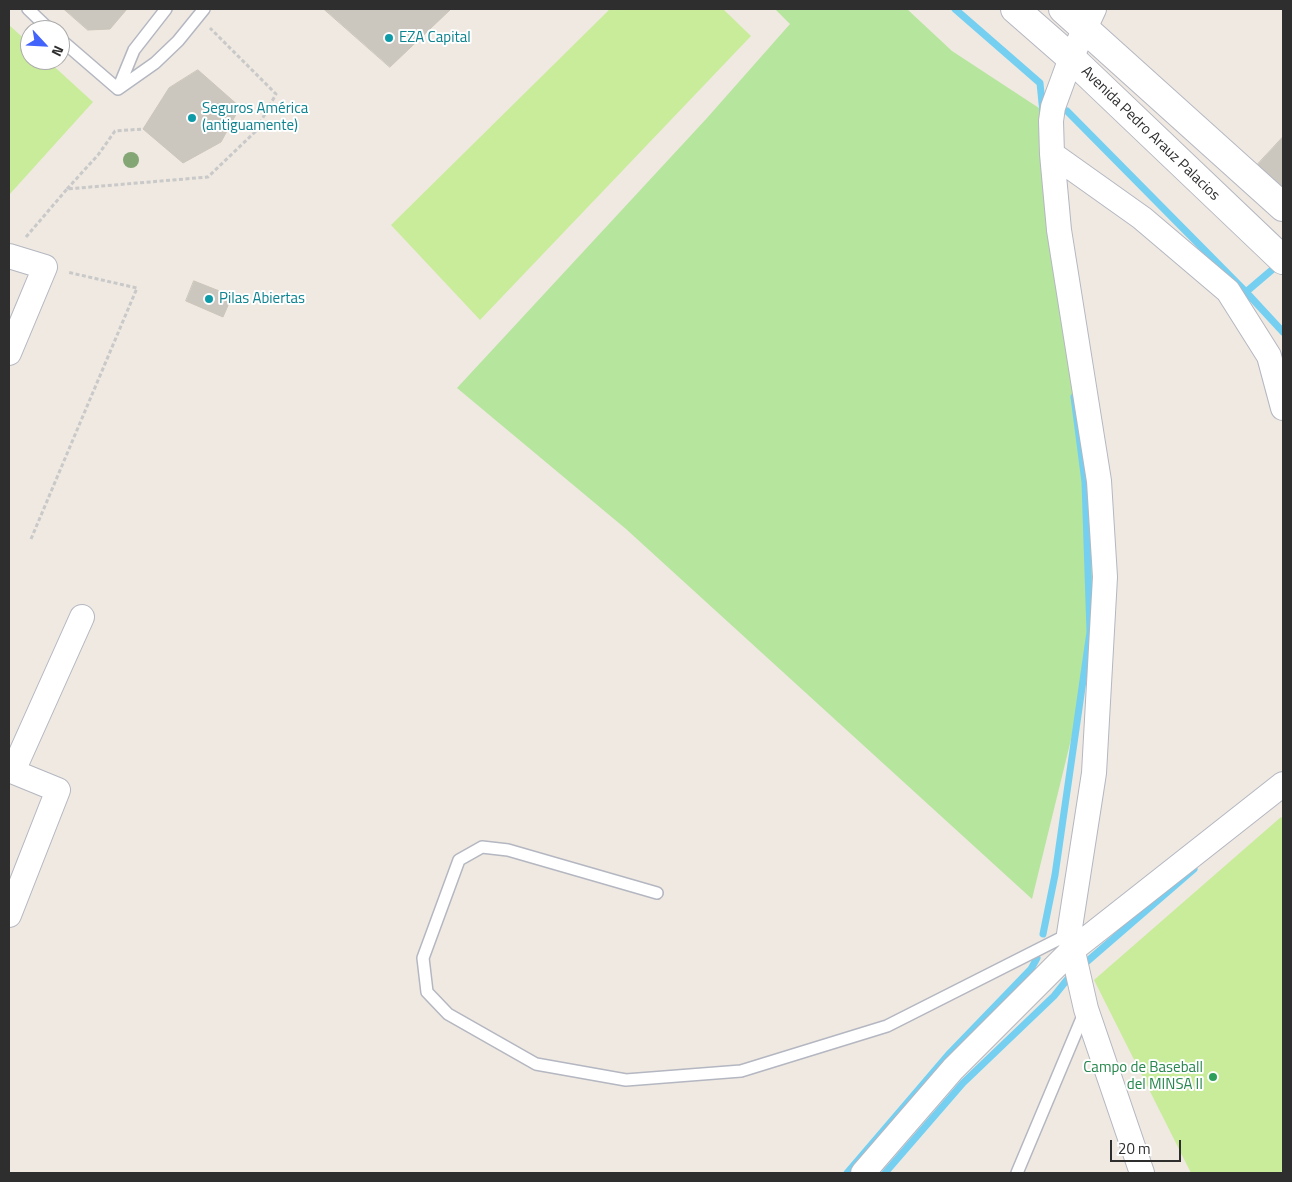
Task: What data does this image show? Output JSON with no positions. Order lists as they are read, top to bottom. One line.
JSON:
{"streets":{"street":["Avenida Pedro Arauz Palacios"]},"places":["EZA Capital","Seguros América (antiguamente)","Pilas Abiertas","Campo de Baseball del MINSA II"],"scale_bar":"20 m","north":"bottom right"}
